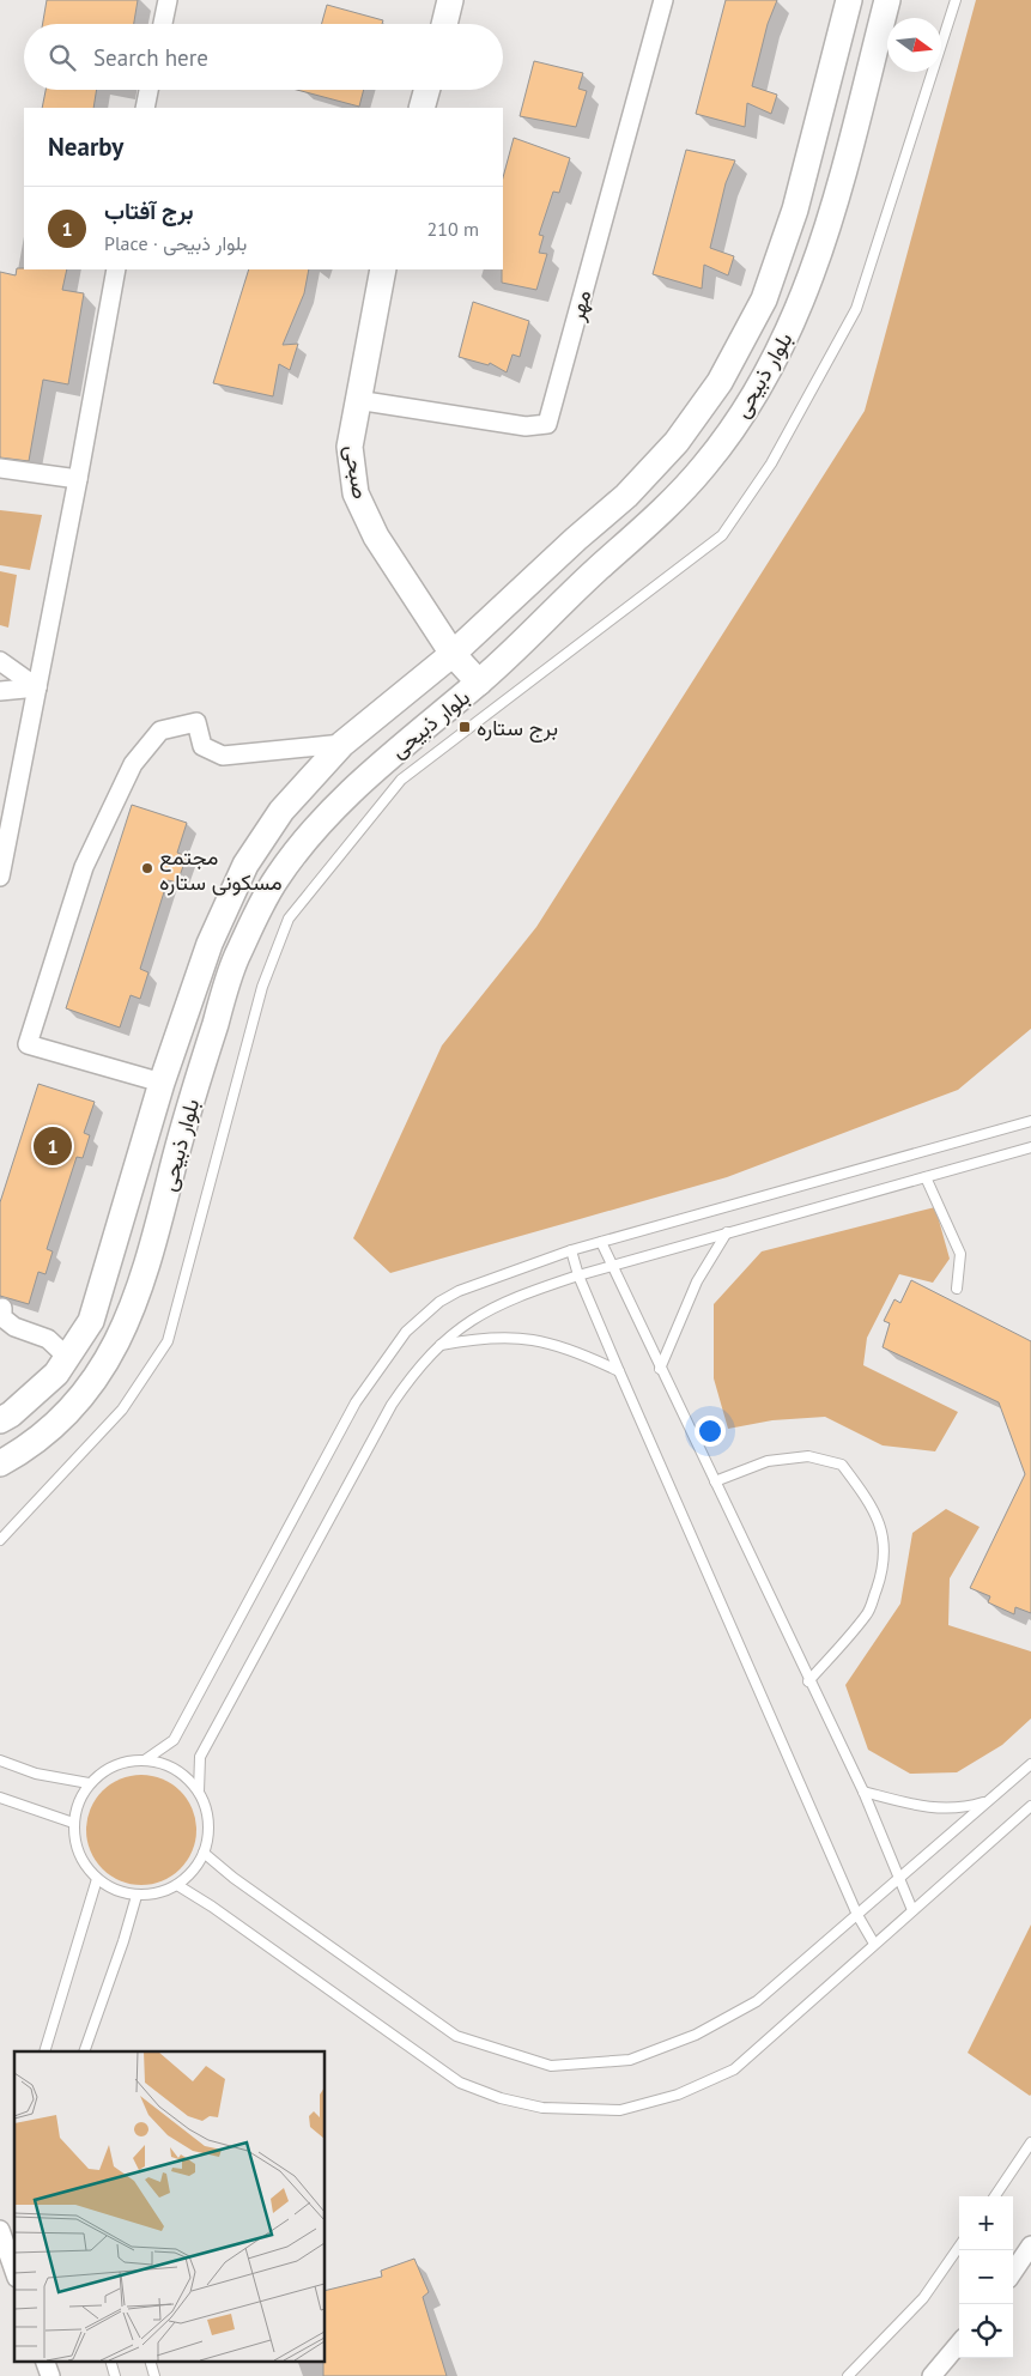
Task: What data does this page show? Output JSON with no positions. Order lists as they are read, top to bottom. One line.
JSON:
{"streets":{"main road":["بلوار ذبیحی","صبحی"],"street":["مهر"]},"crossings":[["مهر","صبحی"],["بلوار ذبیحی","صبحی"]],"places":{"transit":["برج ستاره"],"other":["مجتمع مسکونی ستاره"]},"north":"right","page":{"search":"Search here","heading":"Nearby","list":[{"mark":"1","name":"برج آفتاب","note":"Place · بلوار ذبیحی","value":"210 m"}],"pins":"1","map_buttons":["+","−"]}}
